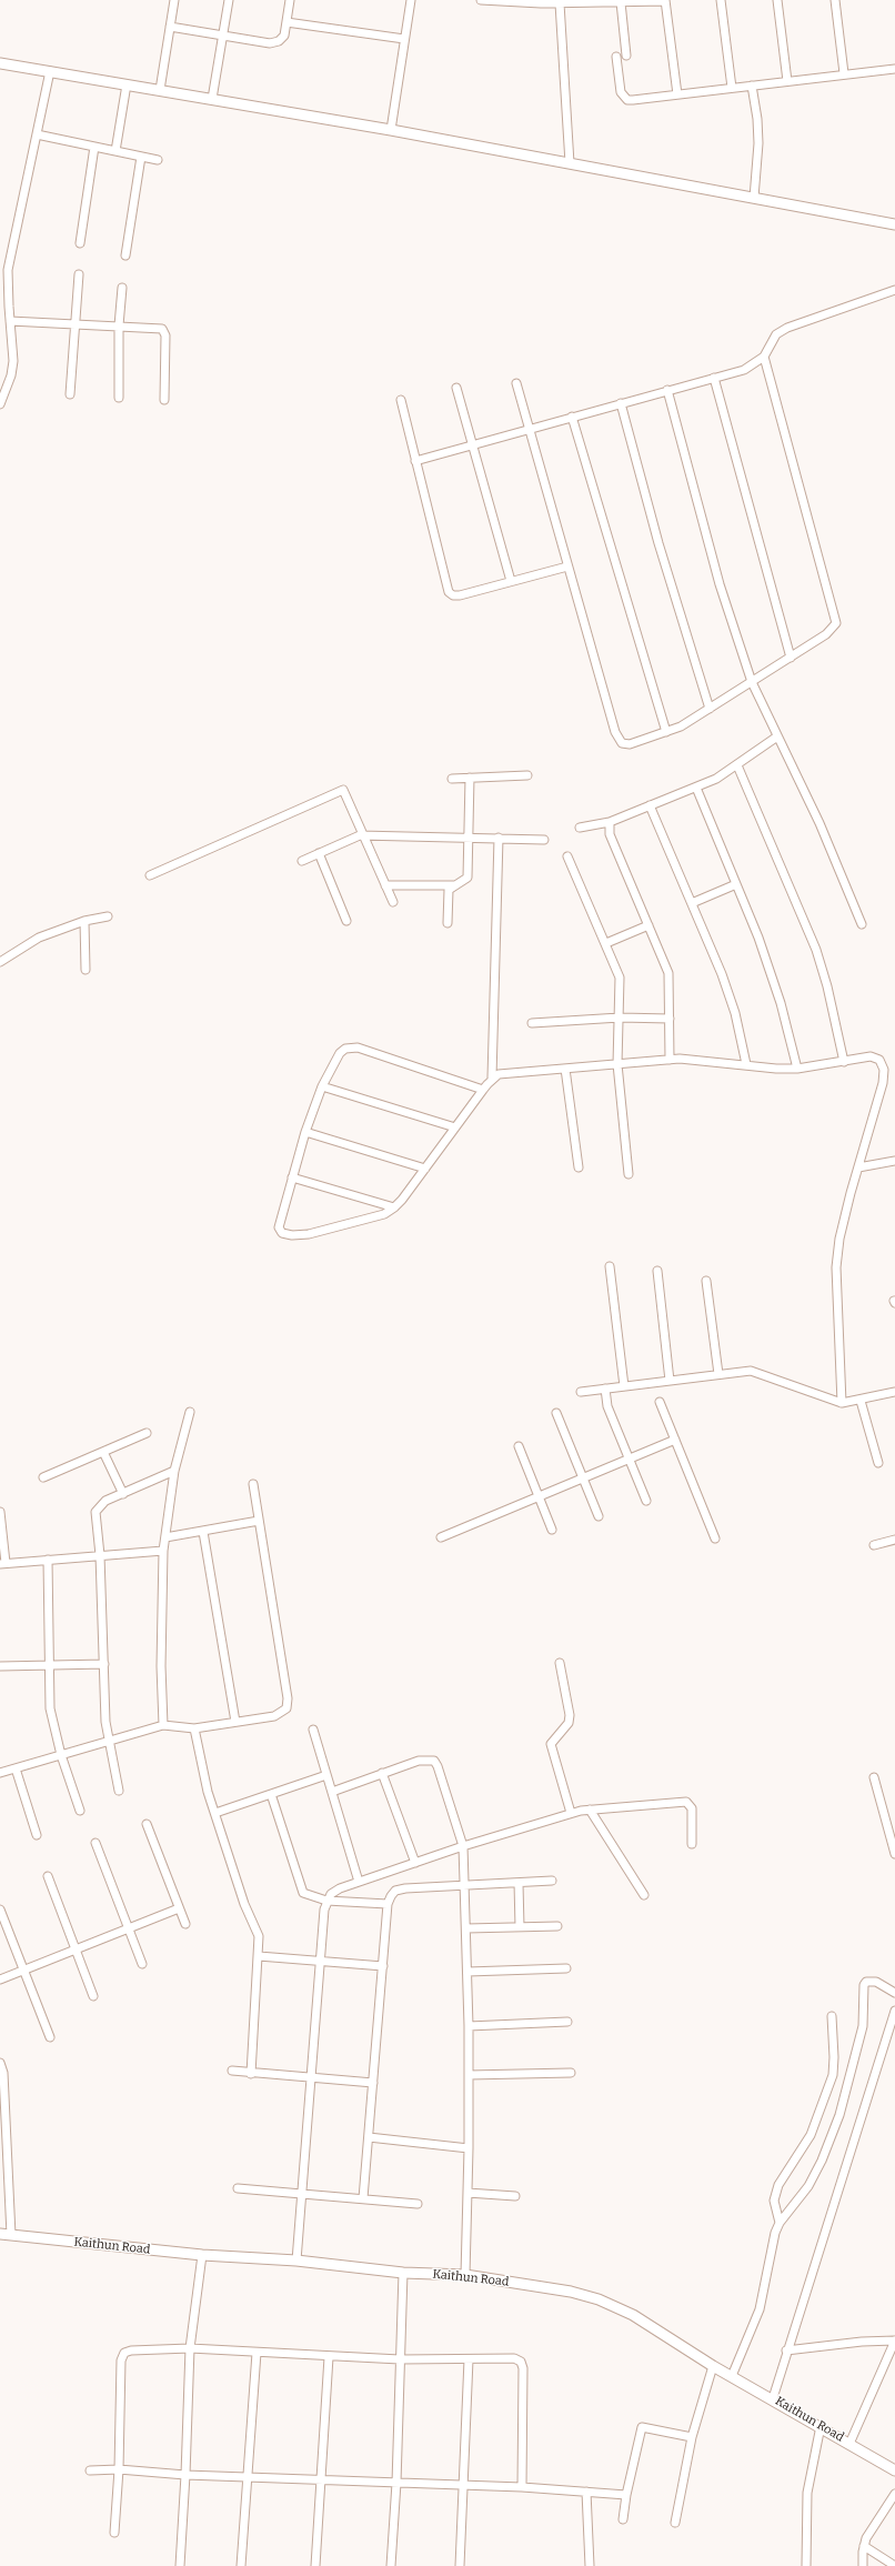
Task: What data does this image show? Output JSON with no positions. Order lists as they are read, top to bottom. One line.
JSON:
{"streets":{"street":["Kaithun Road"]}}
